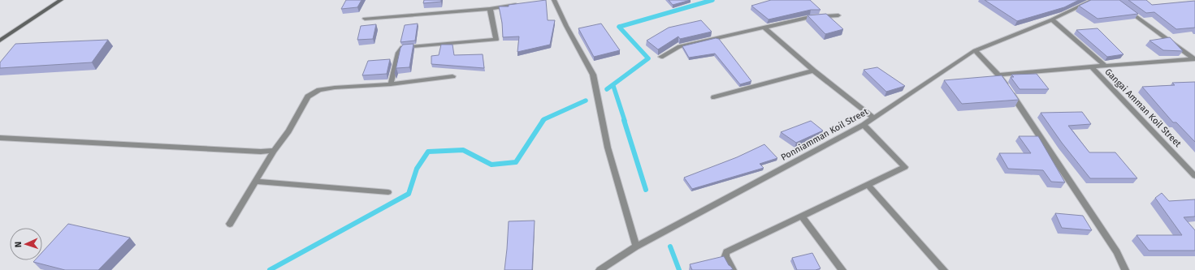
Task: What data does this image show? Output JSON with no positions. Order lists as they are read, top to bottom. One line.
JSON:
{"streets":{"street":["Gangai Amman Koil Street","Ponniamman Koil Street"]},"north":"left"}
